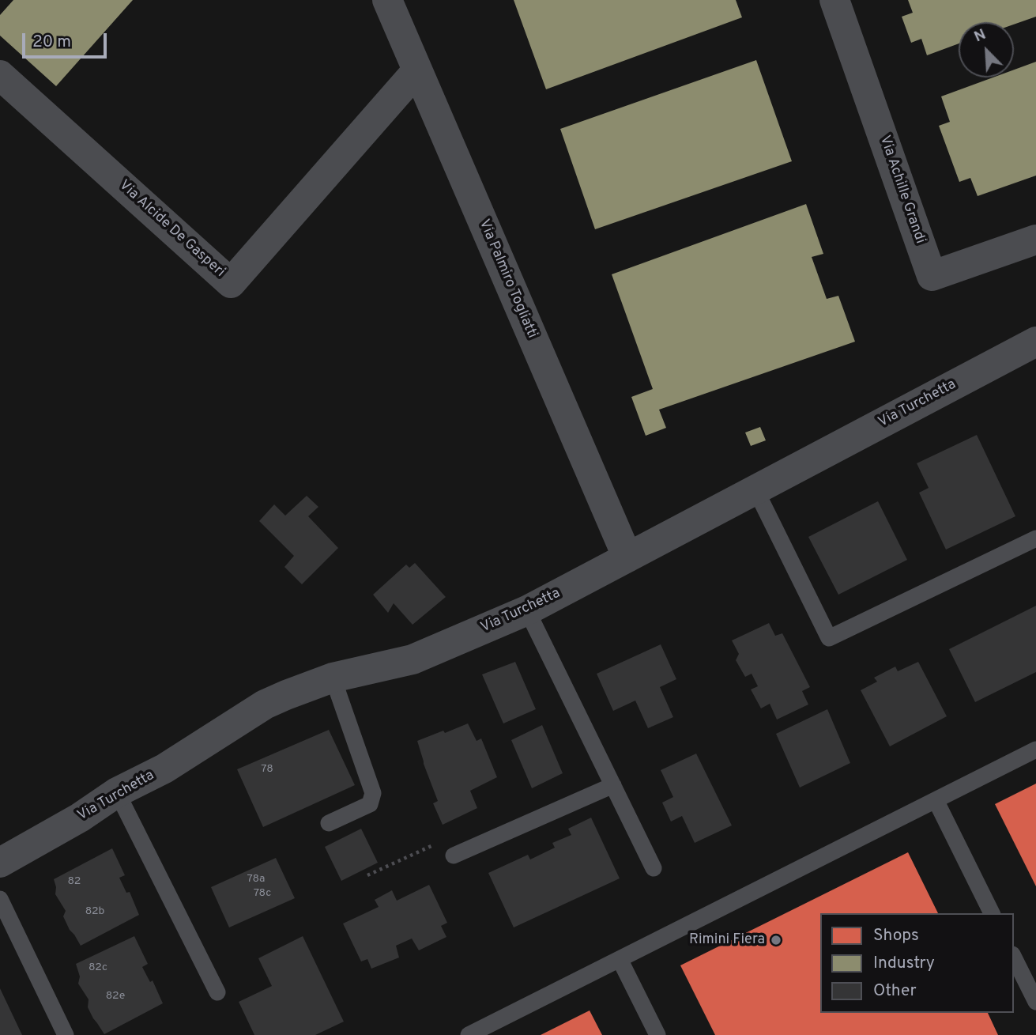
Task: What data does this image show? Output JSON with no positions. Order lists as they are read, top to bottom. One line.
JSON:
{"streets":{"street":["Via Achille Grandi","Via Alcide De Gasperi","Via Palmiro Togliatti","Via Turchetta"]},"crossings":[["Via Alcide De Gasperi","Via Palmiro Togliatti"],["Via Palmiro Togliatti","Via Turchetta"]],"places":["Rimini Fiera"],"house_numbers":["78","78a","82","78c","82b","82c","82e"],"legend":["Shops","Industry","Other"],"scale_bar":"20 m","north":"top left"}
